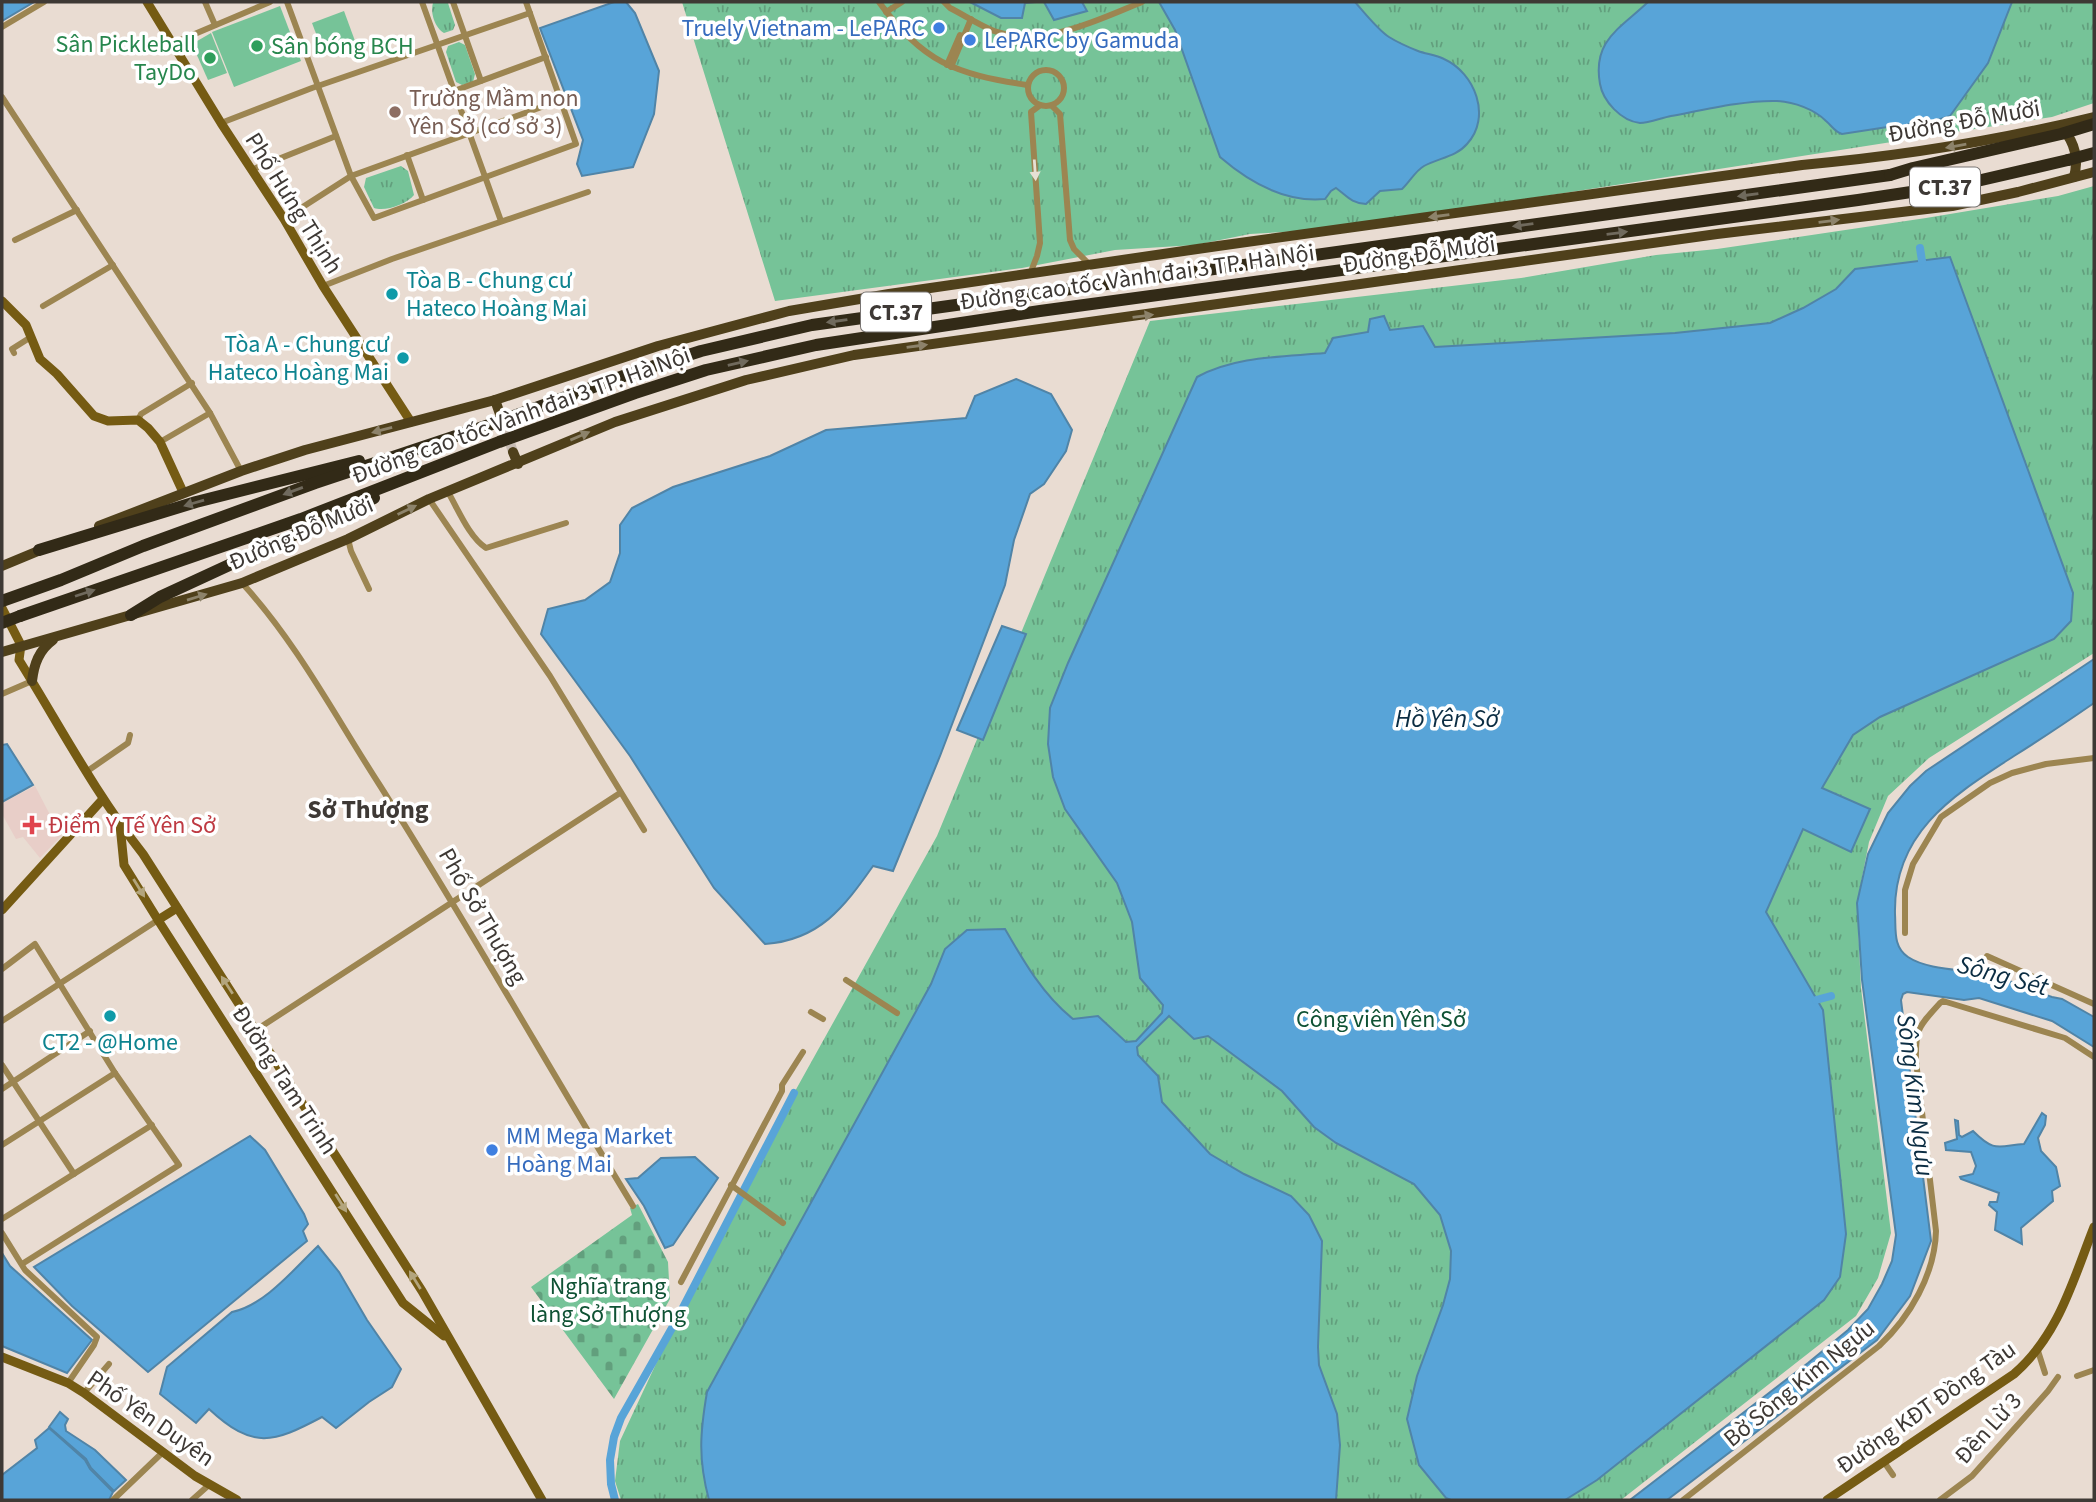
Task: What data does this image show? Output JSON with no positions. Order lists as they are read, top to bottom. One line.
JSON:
{"streets":{"highway":["CT.37","Đường cao tốc Vành đai 3 TP. Hà Nội"],"main road":["Đường Đỗ Mười","Phố Hưng Thịnh","Đường Tam Trinh","Đường KĐT Đồng Tàu","Phố Yên Duyên"],"street":["Phố Sở Thượng","Bờ Sông Kim Ngưu","Đền Lừ 3"]},"crossings":[["Đường Đỗ Mười","Phố Hưng Thịnh"],["Đường Đỗ Mười","Phố Sở Thượng"],["CT.37","Đường cao tốc Vành đai 3 TP. Hà Nội"]],"districts":["Sở Thượng"],"water":["Hồ Yên Sở","Sông Sét","Sông Kim Ngưu"],"parks":["Công viên Yên Sở","Nghĩa trang làng Sở Thượng"],"places":{"other":["Truely Vietnam - LePARC","LePARC by Gamuda","Sân bóng BCH","Sân Pickleball TayDo","Trường Mầm non Yên Sở (cơ sở 3)","Tòa B - Chung cư Hateco Hoàng Mai","Tòa A - Chung cư Hateco Hoàng Mai","CT2 - @Home","MM Mega Market Hoàng Mai"],"health":["Điểm Y Tế Yên Sở"]}}
